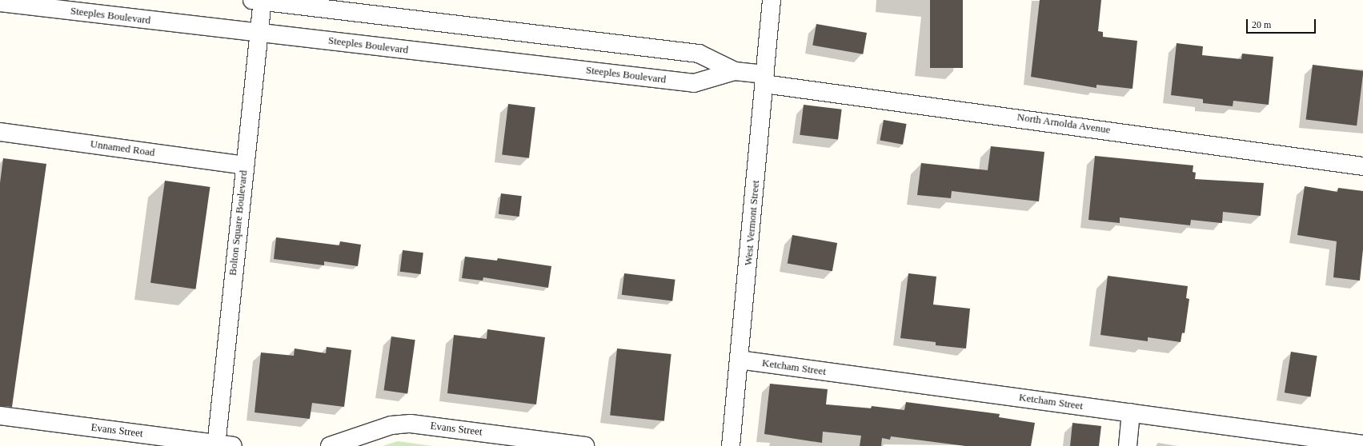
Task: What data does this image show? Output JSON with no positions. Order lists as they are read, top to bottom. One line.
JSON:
{"streets":{"street":["Steeples Boulevard","North Arnolda Avenue","Unnamed Road","Bolton Square Boulevard","West Vermont Street","Ketcham Street","Evans Street"]},"crossings":[["Steeples Boulevard","North Arnolda Avenue"],["Steeples Boulevard","Bolton Square Boulevard"],["Steeples Boulevard","West Vermont Street"],["North Arnolda Avenue","West Vermont Street"],["Unnamed Road","Bolton Square Boulevard"],["Bolton Square Boulevard","Evans Street"],["West Vermont Street","Ketcham Street"]],"scale_bar":"20 m"}
